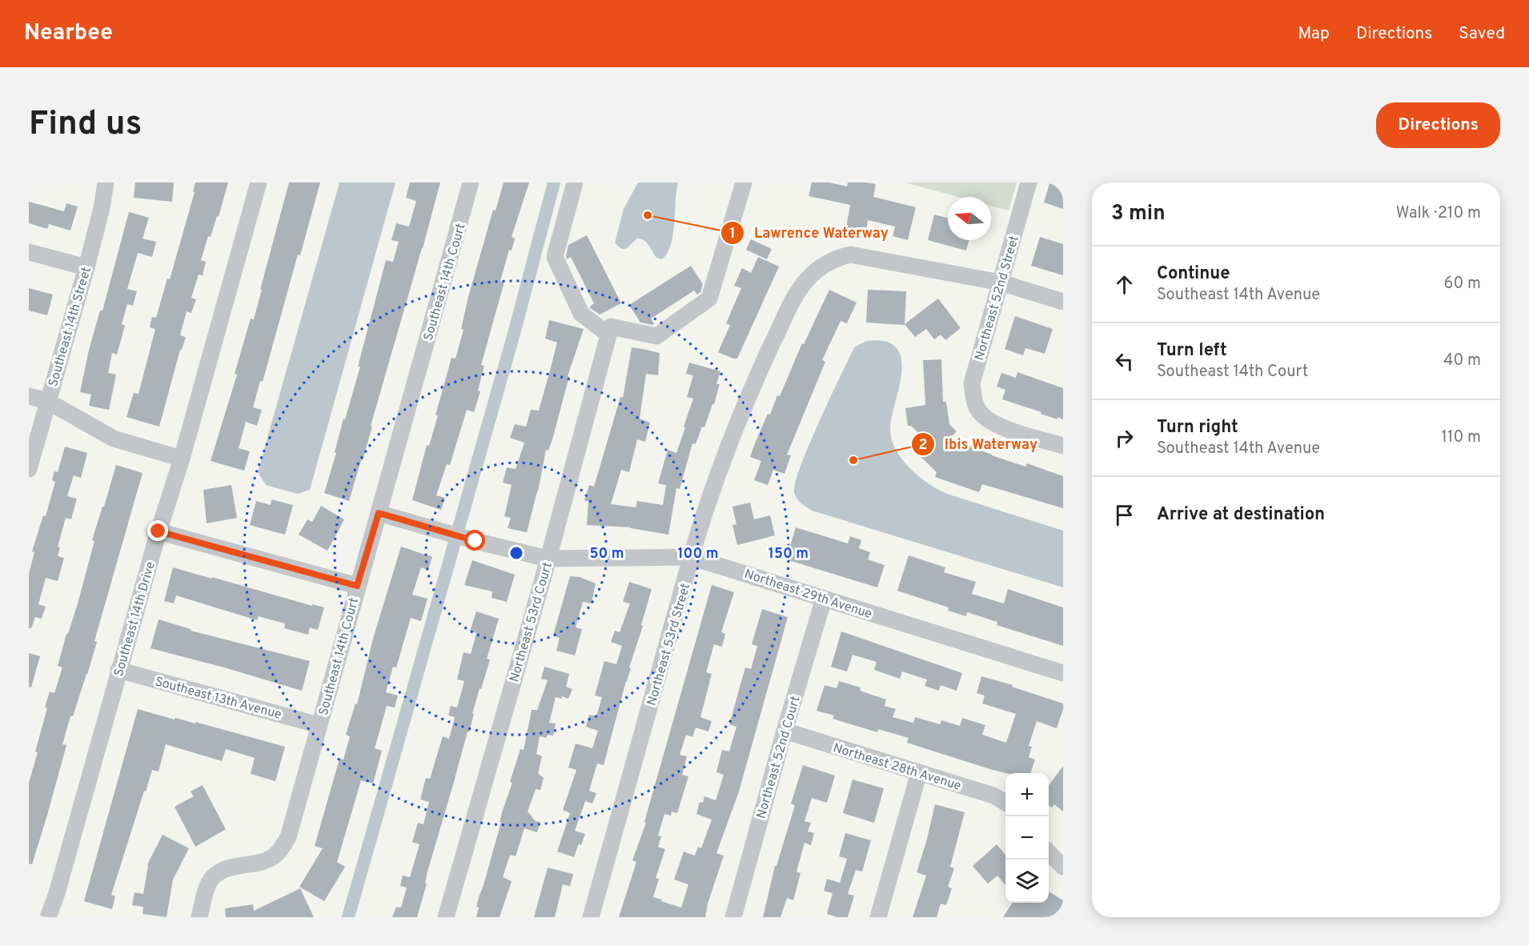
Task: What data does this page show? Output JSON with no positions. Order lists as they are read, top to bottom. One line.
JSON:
{"streets":{"street":["Southeast 14th Court","Northeast 52nd Street","Southeast 14th Street","Northeast 29th Avenue","Southeast 14th Drive","Northeast 53rd Court","Northeast 53rd Street","Southeast 13th Avenue","Northeast 52nd Court","Northeast 28th Avenue"]},"crossings":[["Southeast 14th Court","Northeast 29th Avenue"],["Southeast 14th Court","Southeast 13th Avenue"],["Northeast 52nd Street","Northeast 53rd Street"],["Northeast 29th Avenue","Northeast 53rd Court"],["Northeast 29th Avenue","Northeast 53rd Street"],["Northeast 29th Avenue","Northeast 52nd Court"],["Southeast 14th Drive","Southeast 13th Avenue"],["Northeast 52nd Court","Northeast 28th Avenue"]],"places":["Lawrence Waterway","Ibis Waterway"],"north":"left","page":{"header":"Nearbee","nav":["Map","Directions","Saved"],"buttons":"Directions","title":"Find us","heading":["3 min","Walk · 210 m"],"list":[["Continue","Southeast 14th Avenue","60 m"],["Turn left","Southeast 14th Court","40 m"],["Turn right","Southeast 14th Avenue","110 m"],"Arrive at destination"],"map_buttons":["+","−"]},"rings":["50 m","100 m","150 m"]}
